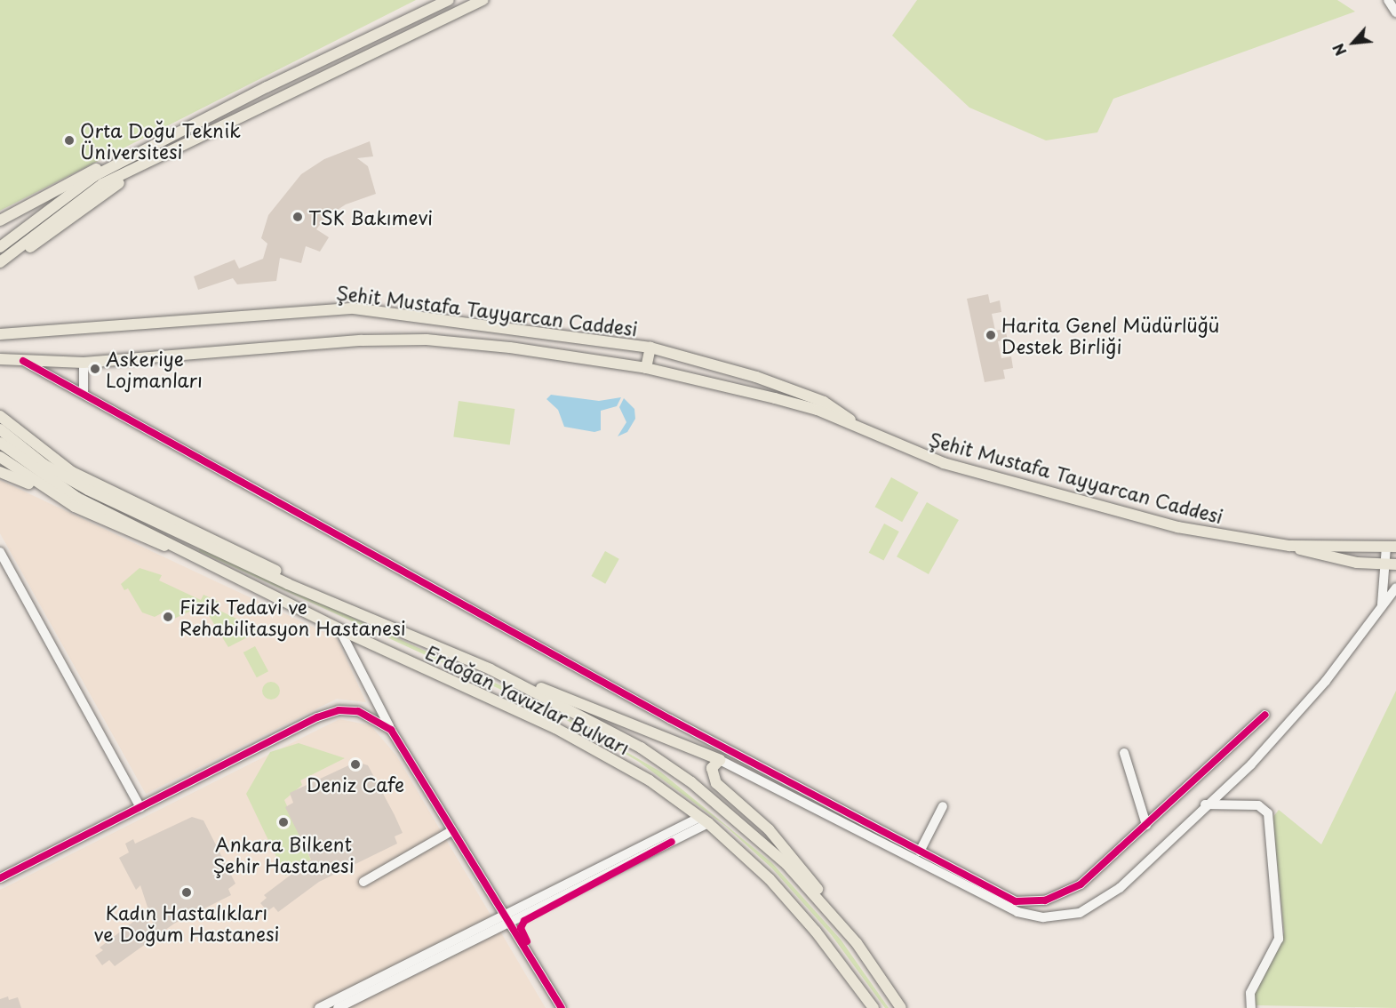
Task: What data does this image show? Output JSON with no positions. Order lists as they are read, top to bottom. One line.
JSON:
{"streets":{"main road":["Şehit Mustafa Tayyarcan Caddesi","Erdoğan Yavuzlar Bulvarı"]},"places":["Orta Doğu Teknik Üniversitesi","TSK Bakımevi","Harita Genel Müdürlüğü Destek Birliği","Askeriye Lojmanları","Fizik Tedavi ve Rehabilitasyon Hastanesi","Deniz Cafe","Ankara Bilkent Şehir Hastanesi","Kadın Hastalıkları ve Doğum Hastanesi"],"north":"bottom left"}
